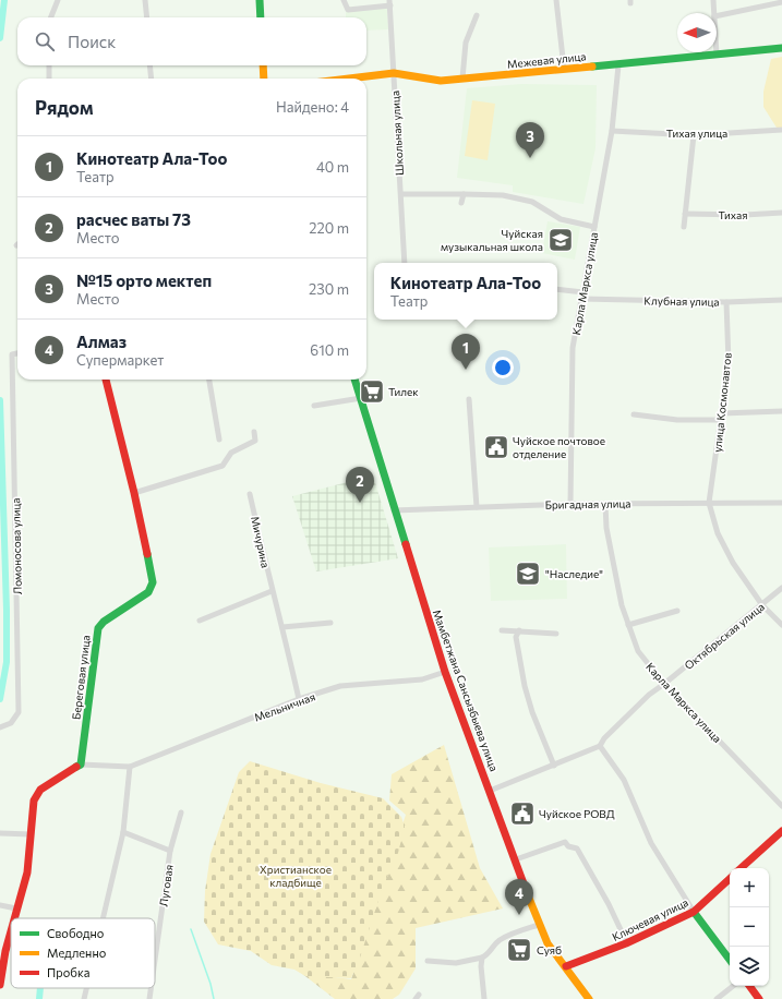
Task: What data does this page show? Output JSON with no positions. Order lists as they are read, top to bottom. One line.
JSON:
{"streets":{"street":["Межевая улица","Школьная улица","Тихая улица","Тихая","Карла Маркса улица","Клубная улица","улица Космонавтов","Бригадная улица","Мичурина","Ломоносова улица","Октябрьская улица","Береговая улица","Мамбетжана Сансызбыева улица","Мельничная","Луговая","Ключевая улица"]},"crossings":[["Межевая улица","Школьная улица"],["Межевая улица","Карла Маркса улица"],["Тихая улица","Карла Маркса улица"],["Карла Маркса улица","Клубная улица"],["Карла Маркса улица","Бригадная улица"],["Карла Маркса улица","Октябрьская улица"],["Клубная улица","улица Космонавтов"],["улица Космонавтов","Бригадная улица"],["Бригадная улица","Мамбетжана Сансызбыева улица"],["Мичурина","Мельничная"],["Октябрьская улица","Мамбетжана Сансызбыева улица"],["Береговая улица","Мельничная"],["Мамбетжана Сансызбыева улица","Мельничная"],["Мамбетжана Сансызбыева улица","Ключевая улица"]],"parks":["Христианское кладбище"],"places":{"school or university":["Чуйская музыкальная школа","\"Наследие\""],"supermarket":["Тилек","Суяб"],"public building":["Чуйское почтовое отделение","Чуйское РОВД"]},"legend":["Свободно","Медленно","Пробка"],"north":"left","page":{"search":"Поиск","heading":["Рядом","Найдено: 4"],"pins":["3","1","2","4"],"list":[{"mark":"1","name":"Кинотеатр Ала-Тоо","note":"Театр","value":"40 m"},{"mark":"2","name":"расчес ваты 73","note":"Место","value":"220 m"},{"mark":"3","name":"№15 орто мектеп","note":"Место","value":"230 m"},{"mark":"4","name":"Алмаз","note":"Супермаркет","value":"610 m"}],"popup":["Кинотеатр Ала-Тоо","Театр"],"map_buttons":["+","−"]}}
